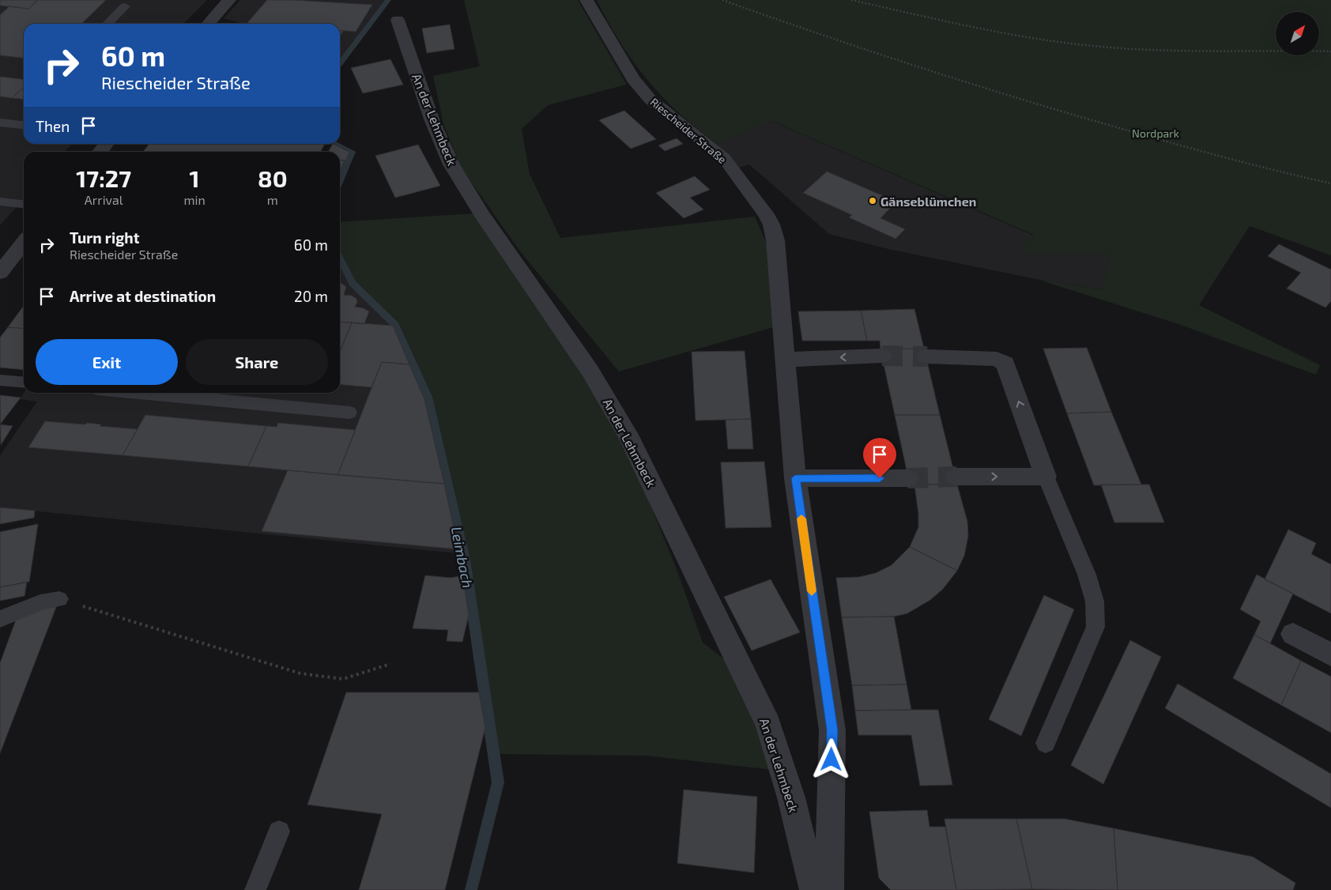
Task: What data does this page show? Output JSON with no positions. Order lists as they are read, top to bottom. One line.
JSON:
{"streets":{"street":["An der Lehmbeck","Riescheider Straße"]},"water":["Leimbach"],"parks":["Nordpark"],"places":["Gänseblümchen"],"north":"top right","page":{"turn":["60 m","Riescheider Straße"],"then":"Then","eta":["17:27","Arrival","1","min","80","m"],"list":[{"name":"Turn right","note":"Riescheider Straße","value":"60 m"},{"name":"Arrive at destination","value":"20 m"}],"buttons":["Exit","Share"]}}
